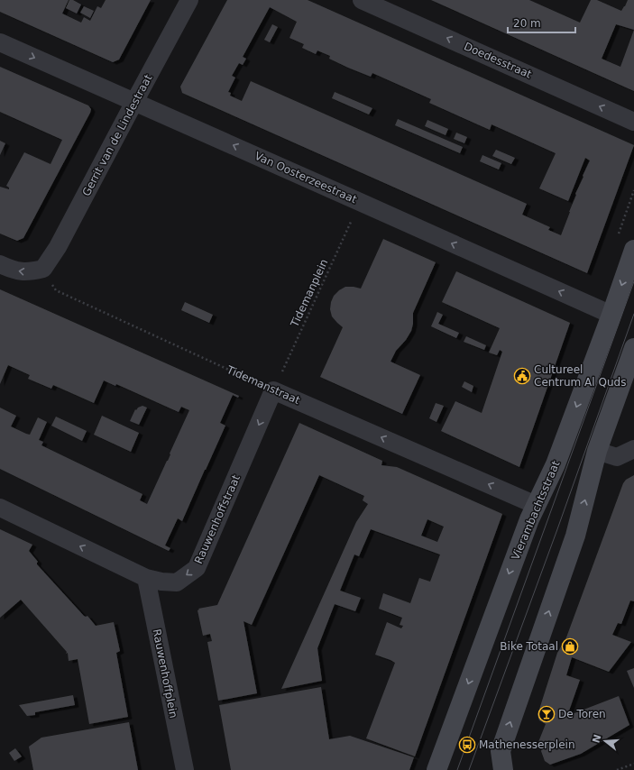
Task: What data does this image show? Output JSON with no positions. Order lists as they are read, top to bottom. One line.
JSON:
{"streets":{"street":["Doedesstraat","Gerrit van de Lindestraat","Van Oosterzeestraat","Tidemanstraat","Vierambachtsstraat","Rauwenhoffstraat","Rauwenhoffplein"],"path":["Tidemanplein"]},"crossings":[["Gerrit van de Lindestraat","Van Oosterzeestraat"],["Gerrit van de Lindestraat","Tidemanstraat"],["Van Oosterzeestraat","Tidemanplein"],["Van Oosterzeestraat","Vierambachtsstraat"],["Tidemanplein","Tidemanstraat"],["Tidemanplein","Rauwenhoffstraat"],["Tidemanstraat","Vierambachtsstraat"],["Tidemanstraat","Rauwenhoffstraat"],["Rauwenhoffstraat","Rauwenhoffplein"]],"one_way":["Doedesstraat","Tidemanstraat"],"places":{"public building":["Cultureel Centrum Al Quds"],"shop":["Bike Totaal"],"bar":["De Toren"],"bus stop":["Mathenesserplein"]},"scale_bar":"20 m","north":"left"}
